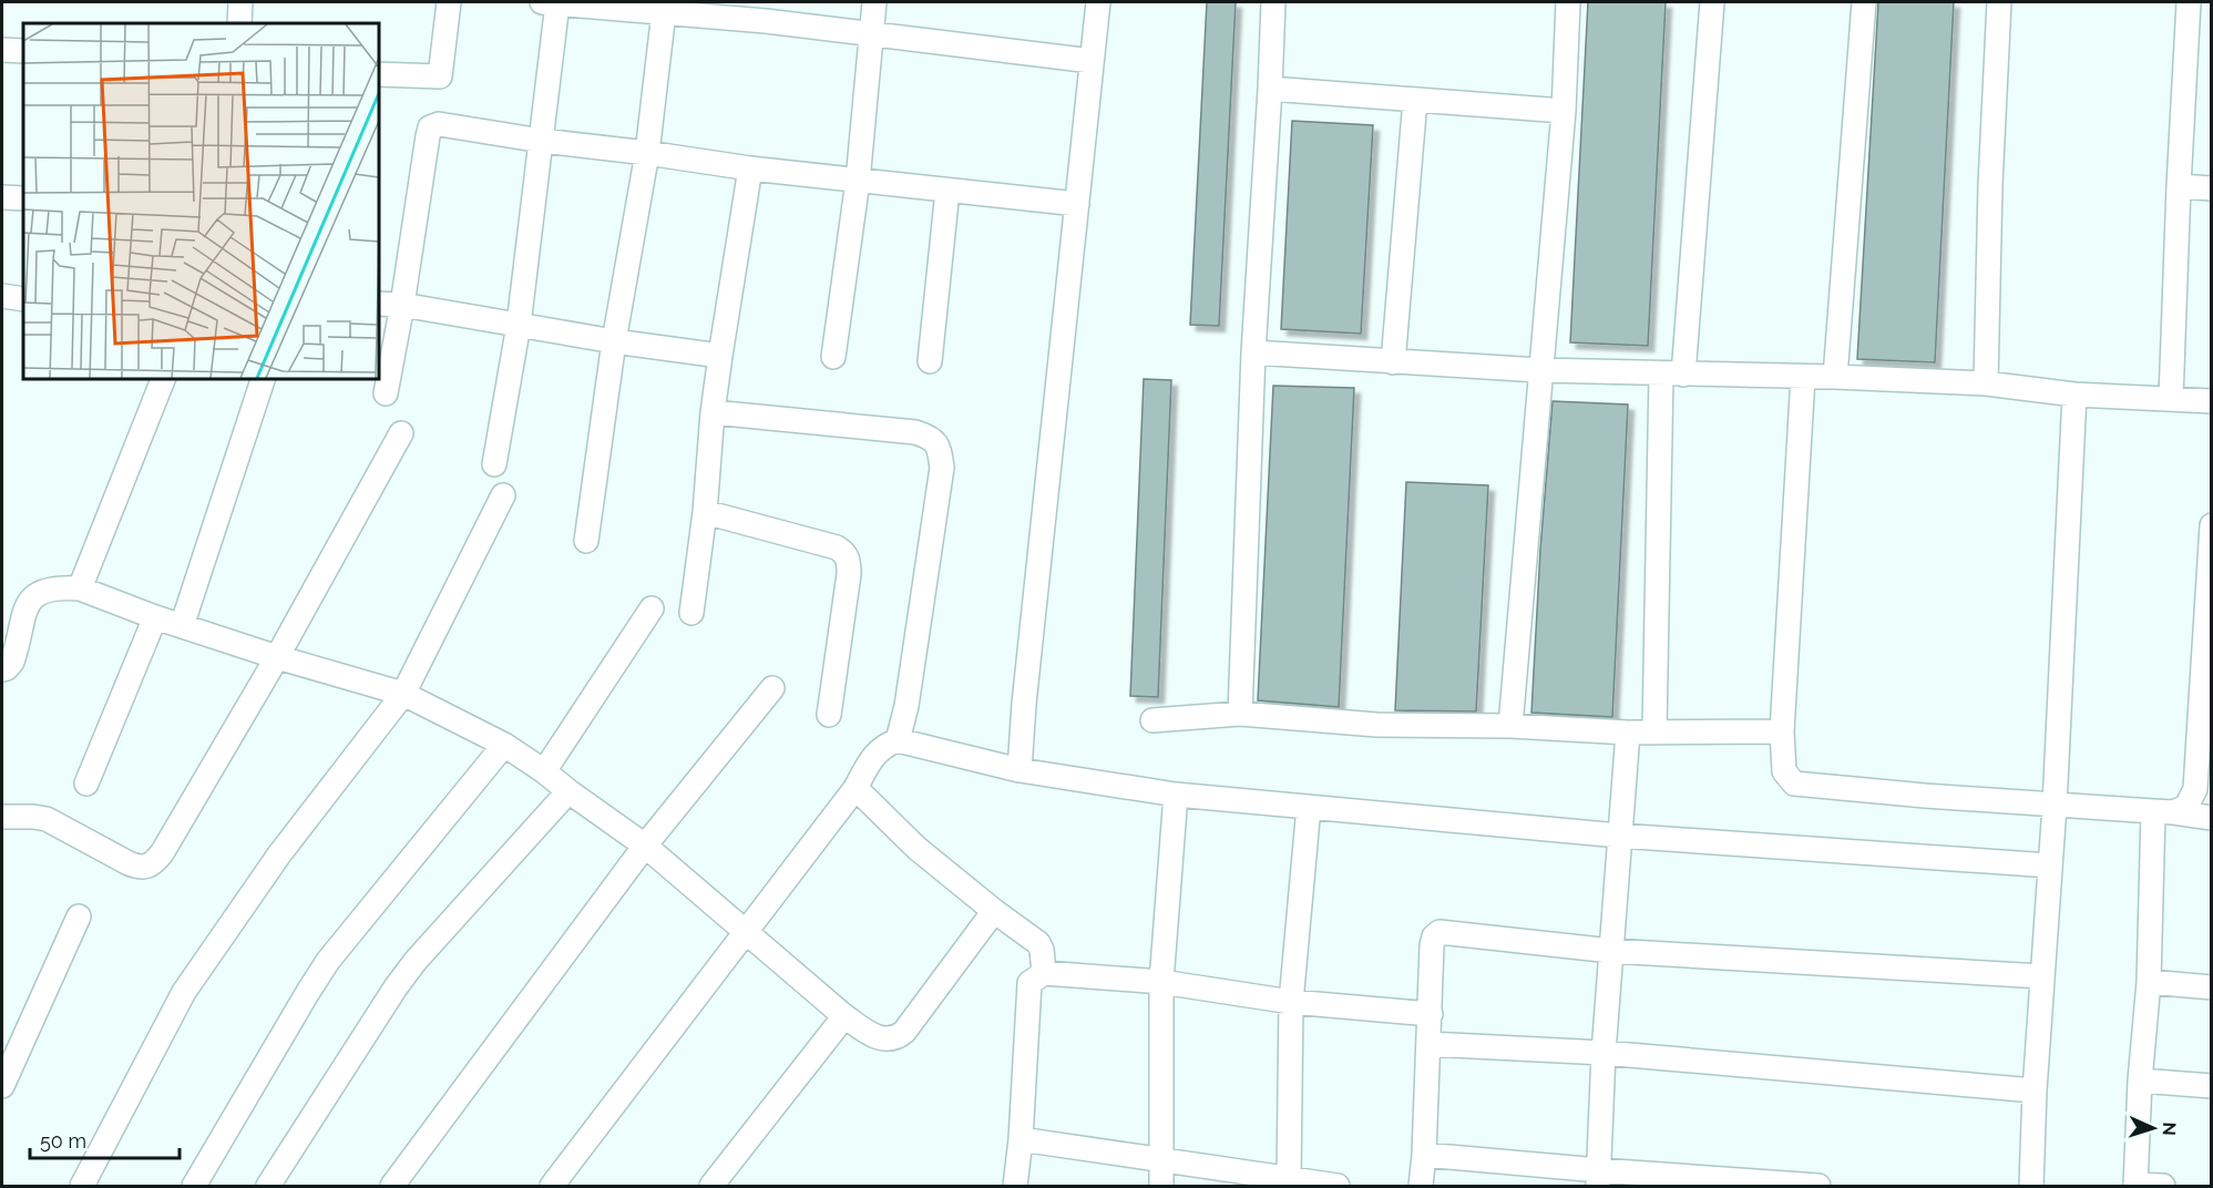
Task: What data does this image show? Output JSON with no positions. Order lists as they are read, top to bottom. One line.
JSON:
{"scale_bar":"50 m","north":"right"}
